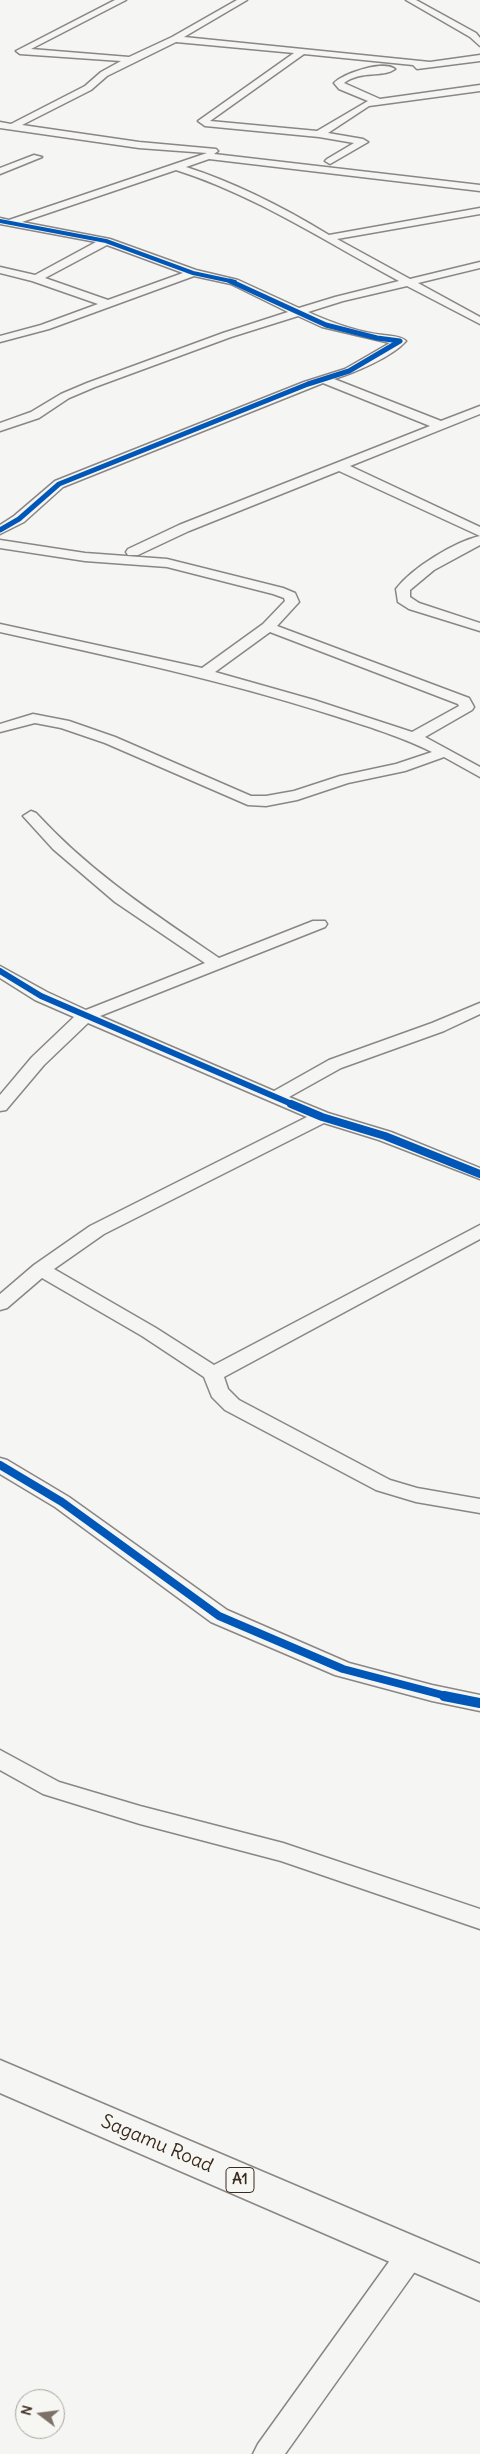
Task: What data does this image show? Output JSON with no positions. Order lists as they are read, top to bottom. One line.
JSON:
{"streets":{"highway":["Sagamu Road","A1"]},"north":"left"}
